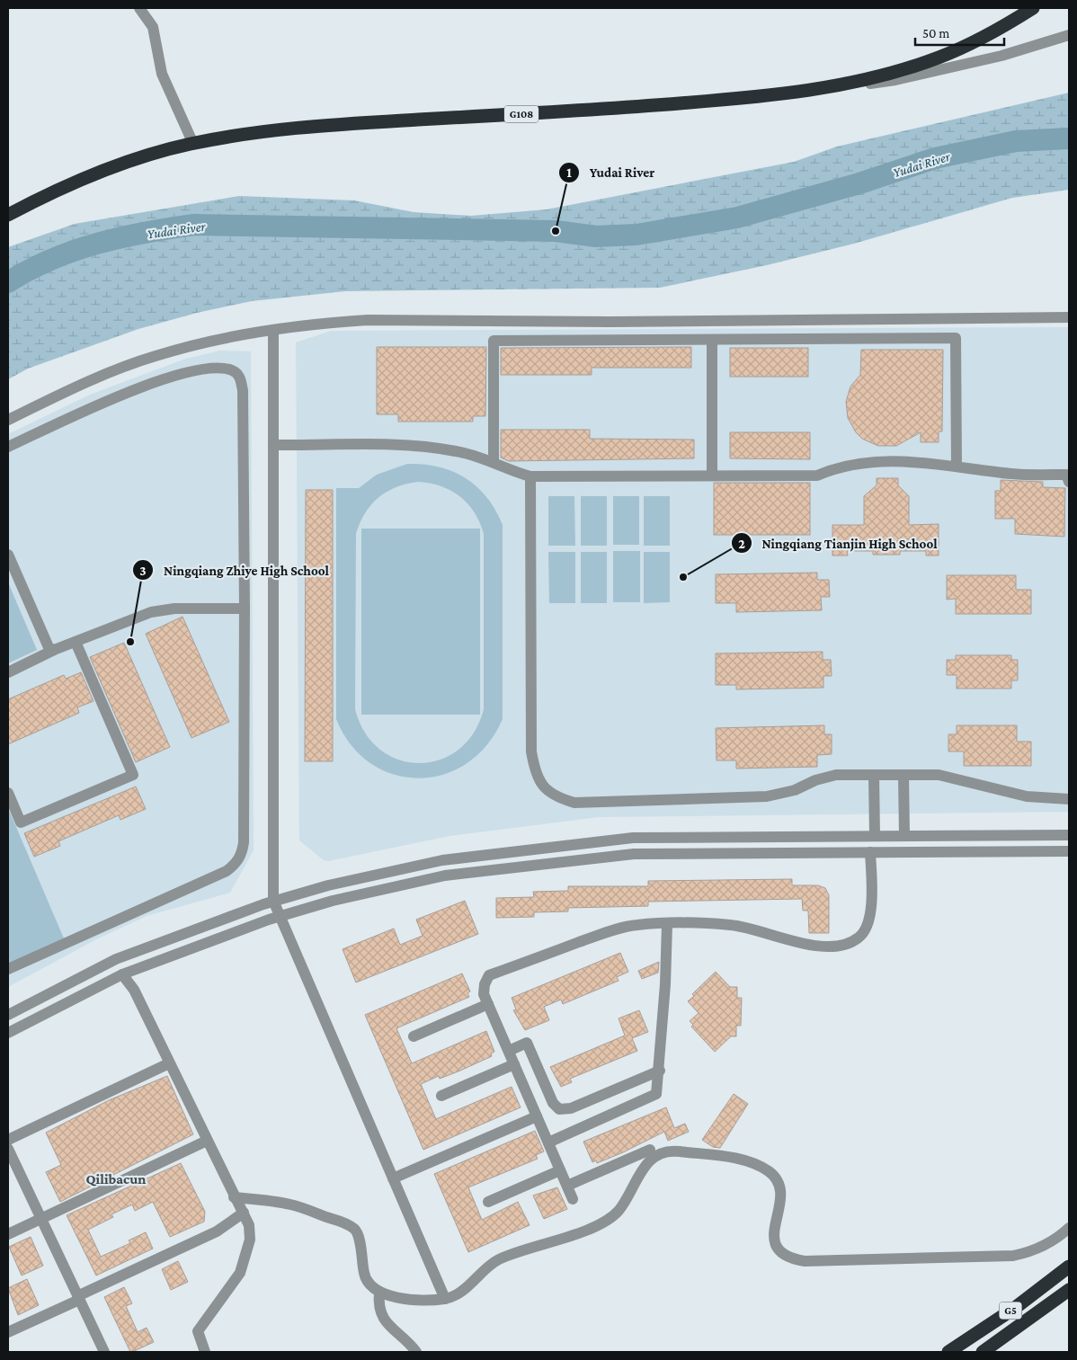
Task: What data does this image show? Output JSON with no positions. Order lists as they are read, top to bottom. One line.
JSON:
{"streets":{"highway":["G108","G5"]},"districts":["Qilibacun"],"water":["Yudai River"],"places":["Yudai River","Ningqiang Tianjin High School","Ningqiang Zhiye High School"],"scale_bar":"50 m"}
